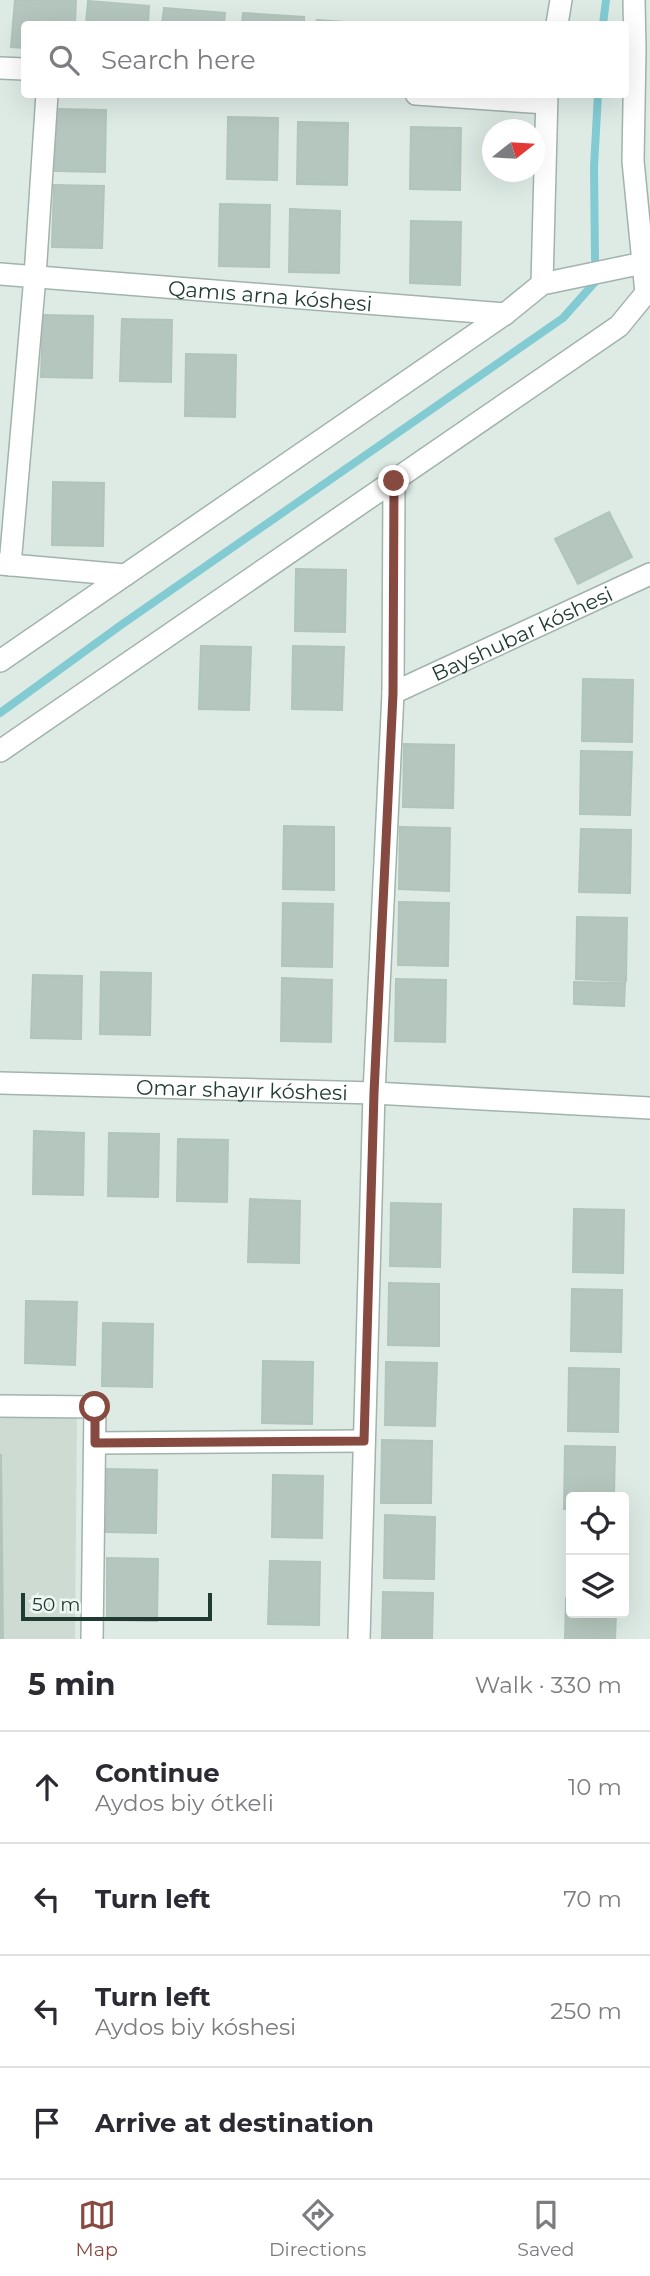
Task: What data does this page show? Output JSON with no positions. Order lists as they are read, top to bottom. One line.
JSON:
{"streets":{"street":["Qamıs arna kóshesi","Bayshubar kóshesi","Omar shayır kóshesi"]},"scale_bar":"50 m","north":"right","page":{"search":"Search here","scale":"50 m","heading":["5 min","Walk · 330 m"],"list":[["Continue","Aydos biy ótkeli","10 m"],["Turn left","70 m"],["Turn left","Aydos biy kóshesi","250 m"],"Arrive at destination"],"nav":["Map","Directions","Saved"]}}
